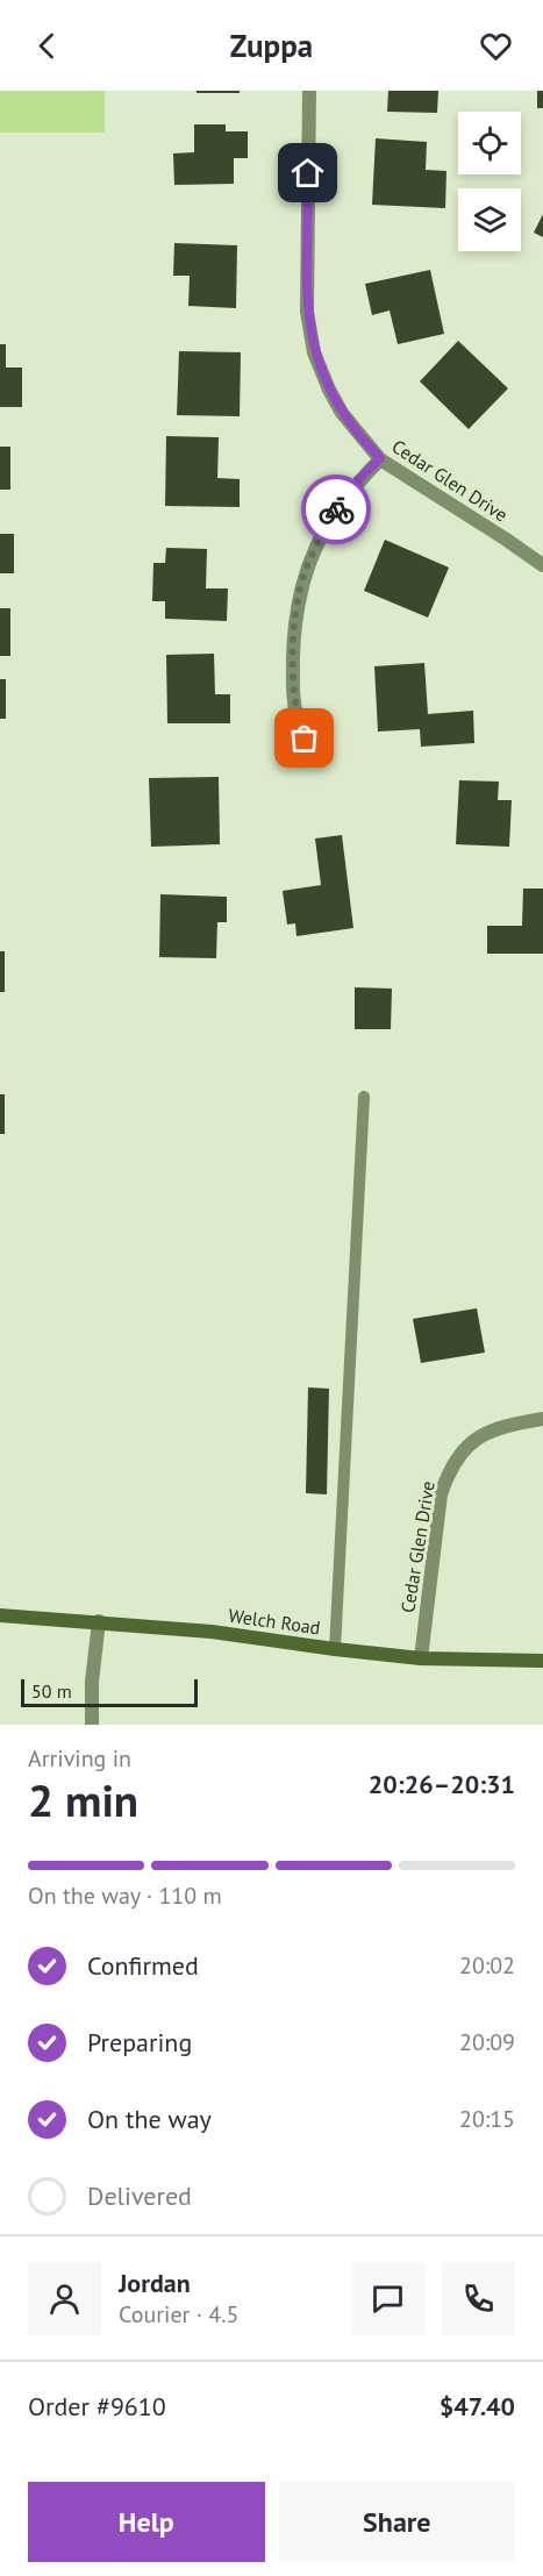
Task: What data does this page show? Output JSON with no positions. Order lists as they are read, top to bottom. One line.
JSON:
{"streets":{"main road":["Welch Road"],"street":["Cedar Glen Drive"]},"crossings":[["Cedar Glen Drive","Welch Road"]],"scale_bar":"50 m","page":{"header":"Zuppa","scale":"50 m","heading":["2 min","Arriving in","20:26–20:31"],"panel":["Jordan","Courier · 4.5","Order #9610","$47.40"],"bar":"On the way · 110 m","list":[["Confirmed","20:02"],["Preparing","20:09"],["On the way","20:15"],"Delivered"],"buttons":["Help","Share"]}}
